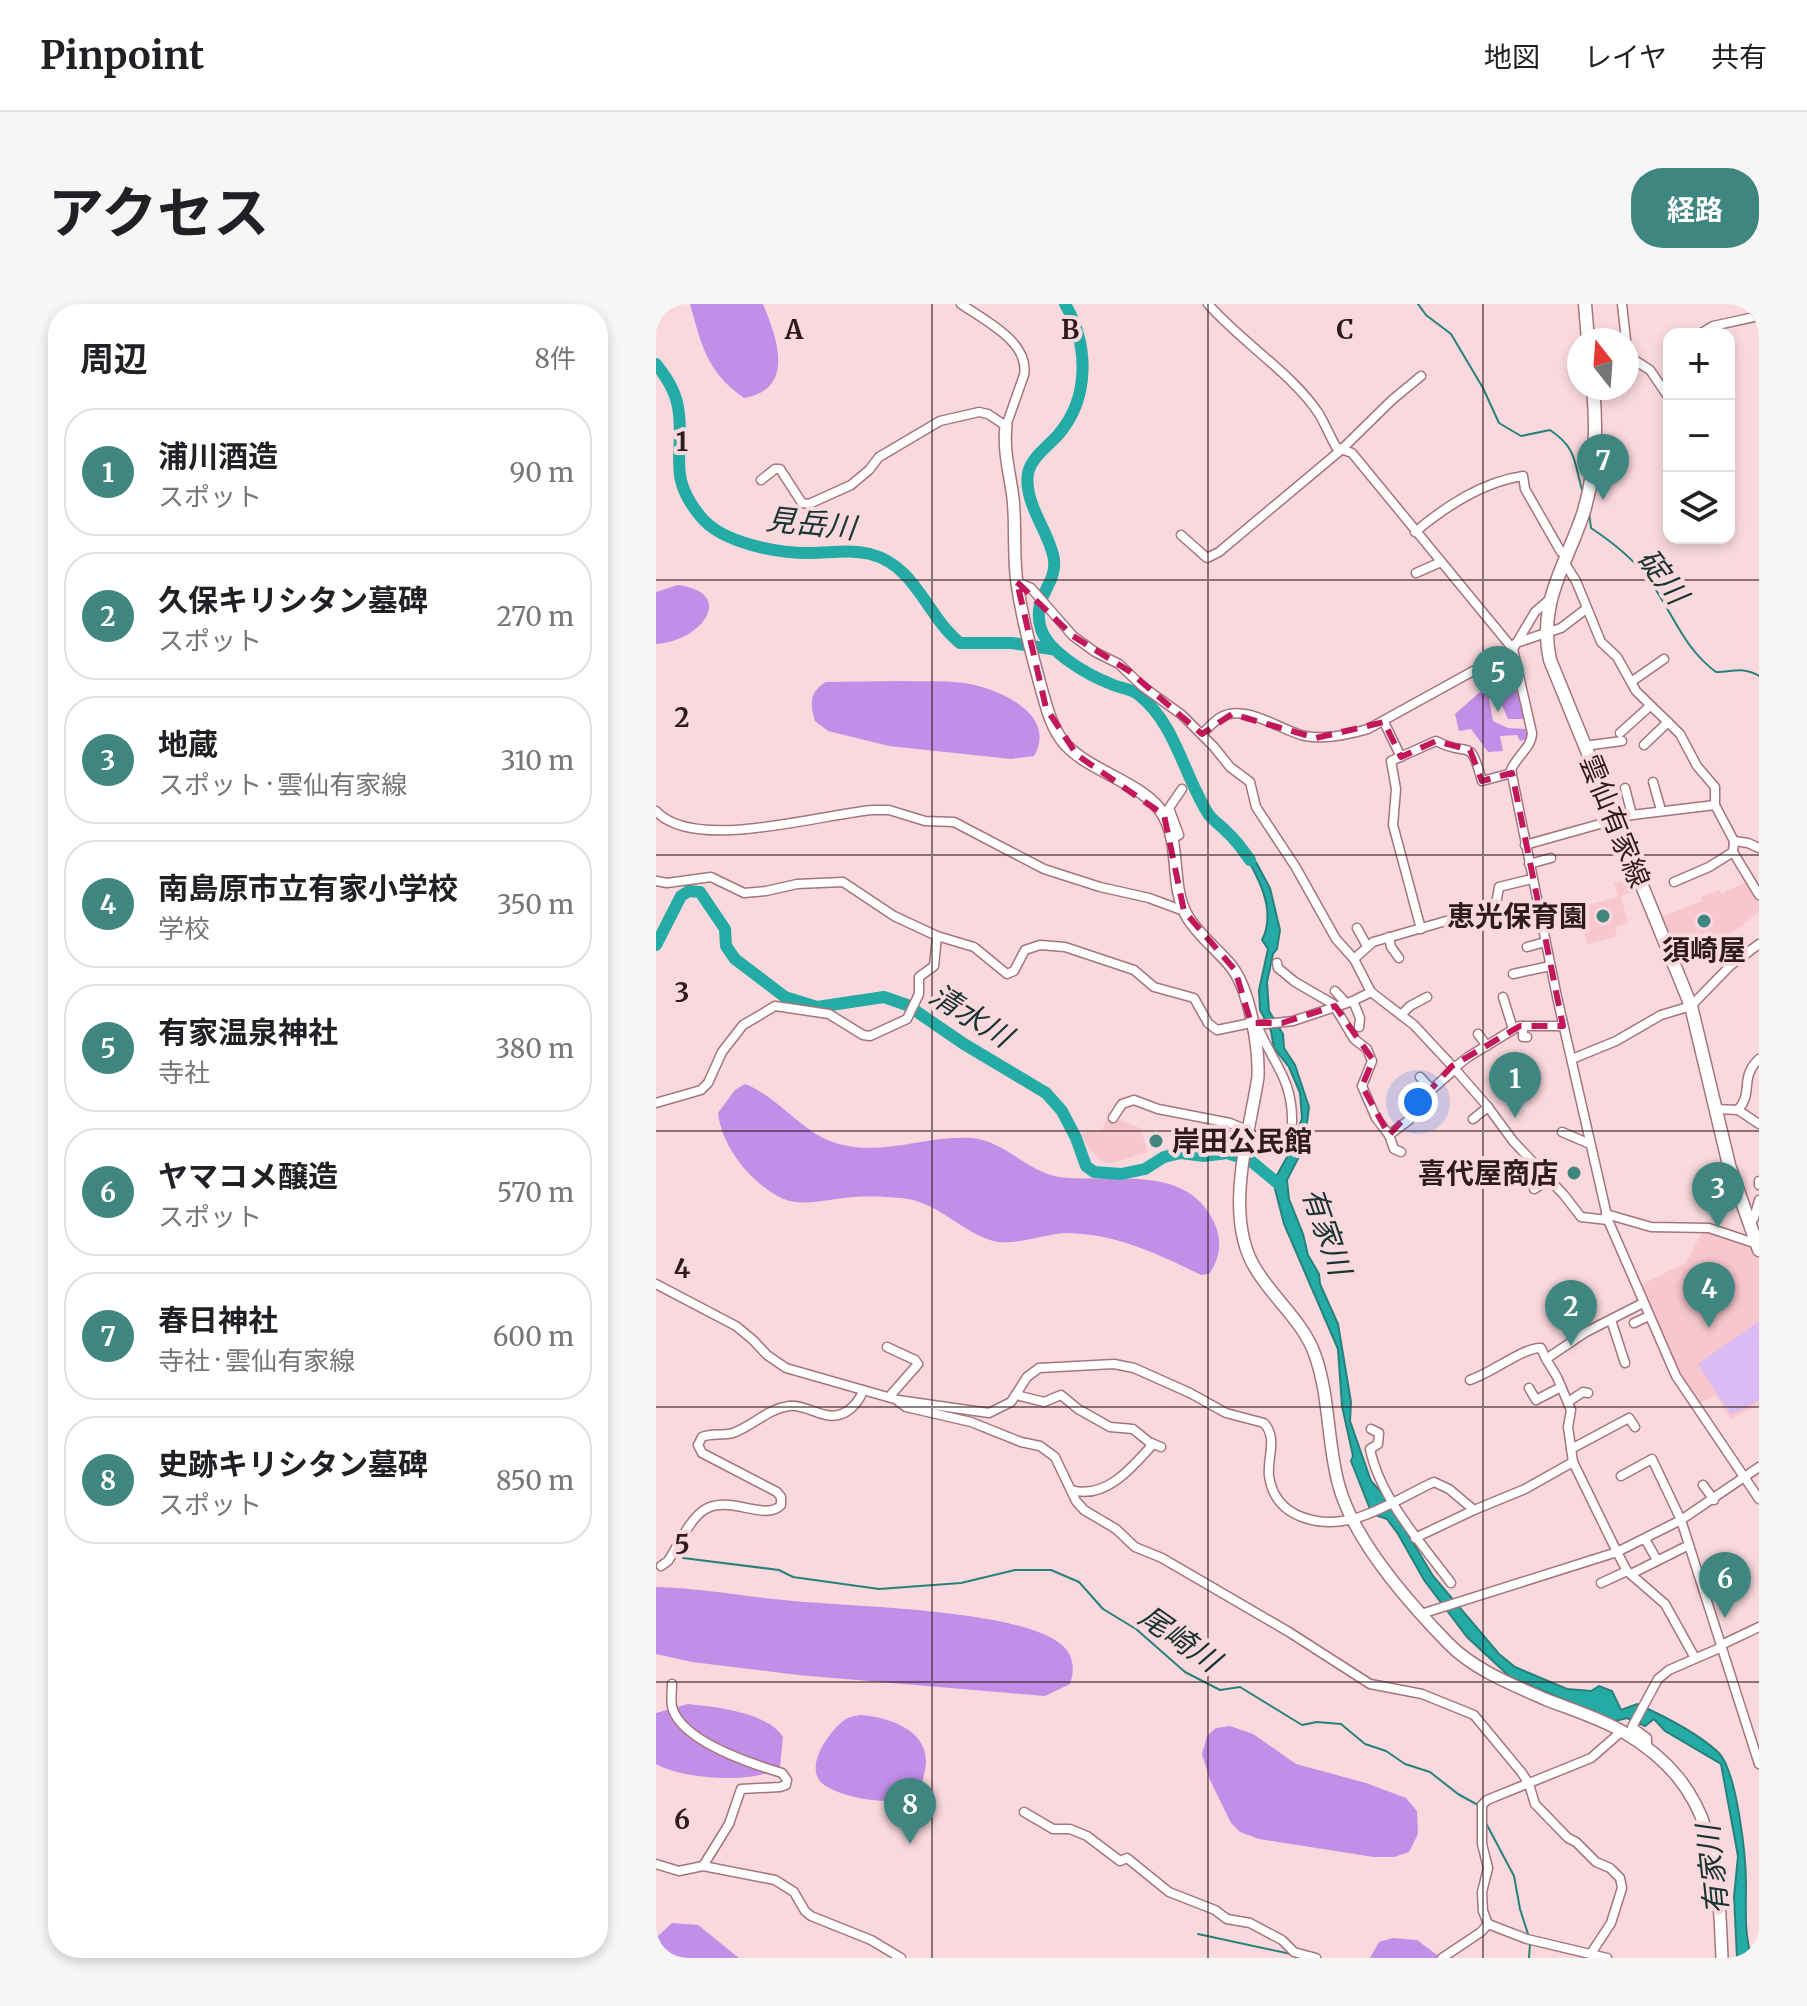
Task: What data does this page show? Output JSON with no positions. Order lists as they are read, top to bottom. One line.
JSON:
{"streets":{"main road":["雲仙有家線"]},"water":["見岳川","碇川","清水川","有家川","尾崎川"],"places":["恵光保育園","須崎屋","岸田公民館","喜代屋商店"],"north":"top","page":{"header":"Pinpoint","nav":["地図","レイヤ","共有"],"title":"アクセス","buttons":"経路","heading":["周辺","8件"],"map_buttons":["+","−"],"list":[{"mark":"1","name":"浦川酒造","note":"スポット","value":"90 m"},{"mark":"2","name":"久保キリシタン墓碑","note":"スポット","value":"270 m"},{"mark":"3","name":"地蔵","note":"スポット · 雲仙有家線","value":"310 m"},{"mark":"4","name":"南島原市立有家小学校","note":"学校","value":"350 m"},{"mark":"5","name":"有家温泉神社","note":"寺社","value":"380 m"},{"mark":"6","name":"ヤマコメ醸造","note":"スポット","value":"570 m"},{"mark":"7","name":"春日神社","note":"寺社 · 雲仙有家線","value":"600 m"},{"mark":"8","name":"史跡キリシタン墓碑","note":"スポット","value":"850 m"}],"pins":["7","5","1","3","4","2","6","8"]},"grid":{"columns":["A","B","C"],"rows":["1","2","3","4","5","6"]}}
